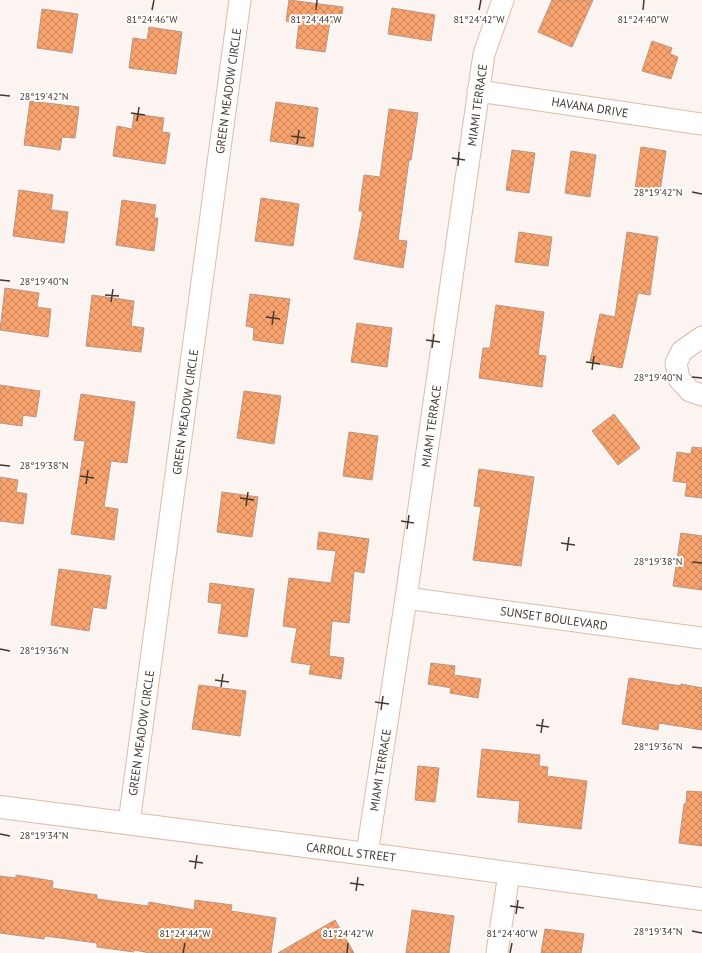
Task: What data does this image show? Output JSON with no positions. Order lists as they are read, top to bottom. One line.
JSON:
{"streets":{"main road":["CARROLL STREET"],"street":["GREEN MEADOW CIRCLE","MIAMI TERRACE","HAVANA DRIVE","SUNSET BOULEVARD"]},"crossings":[["GREEN MEADOW CIRCLE","CARROLL STREET"],["MIAMI TERRACE","HAVANA DRIVE"],["MIAMI TERRACE","SUNSET BOULEVARD"],["MIAMI TERRACE","CARROLL STREET"]],"coordinates":["81°24'46\"W","81°24'44\"W","81°24'42\"W","81°24'40\"W","28°19'42\"N","28°19'40\"N","28°19'38\"N","28°19'36\"N","28°19'34\"N"]}
